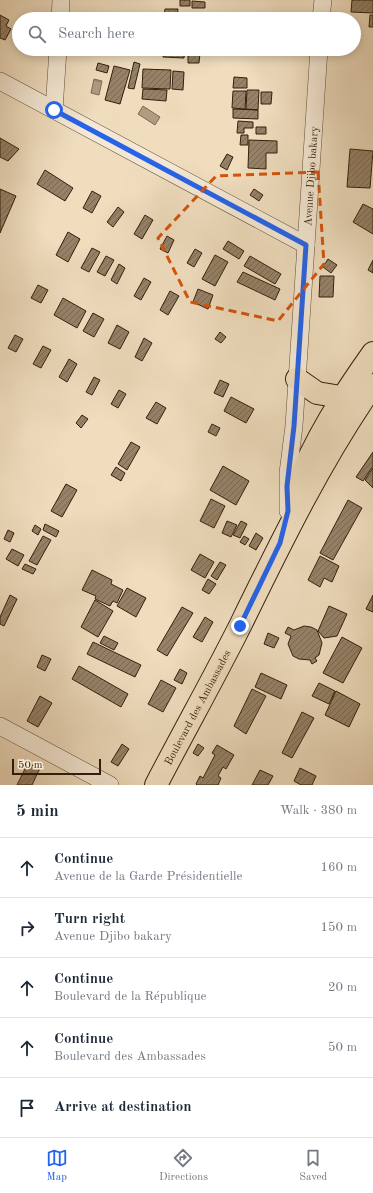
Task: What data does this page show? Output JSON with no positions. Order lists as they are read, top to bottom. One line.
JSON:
{"streets":{"main road":["Boulevard des Ambassades"],"street":["Avenue Djibo bakary"]},"crossings":[["Avenue Djibo bakary","Boulevard des Ambassades"]],"scale_bar":"50 m","page":{"search":"Search here","scale":"50 m","heading":["5 min","Walk · 380 m"],"list":[["Continue","Avenue de la Garde Présidentielle","160 m"],["Turn right","Avenue Djibo bakary","150 m"],["Continue","Boulevard de la République","20 m"],["Continue","Boulevard des Ambassades","50 m"],"Arrive at destination"],"nav":["Map","Directions","Saved"]}}
